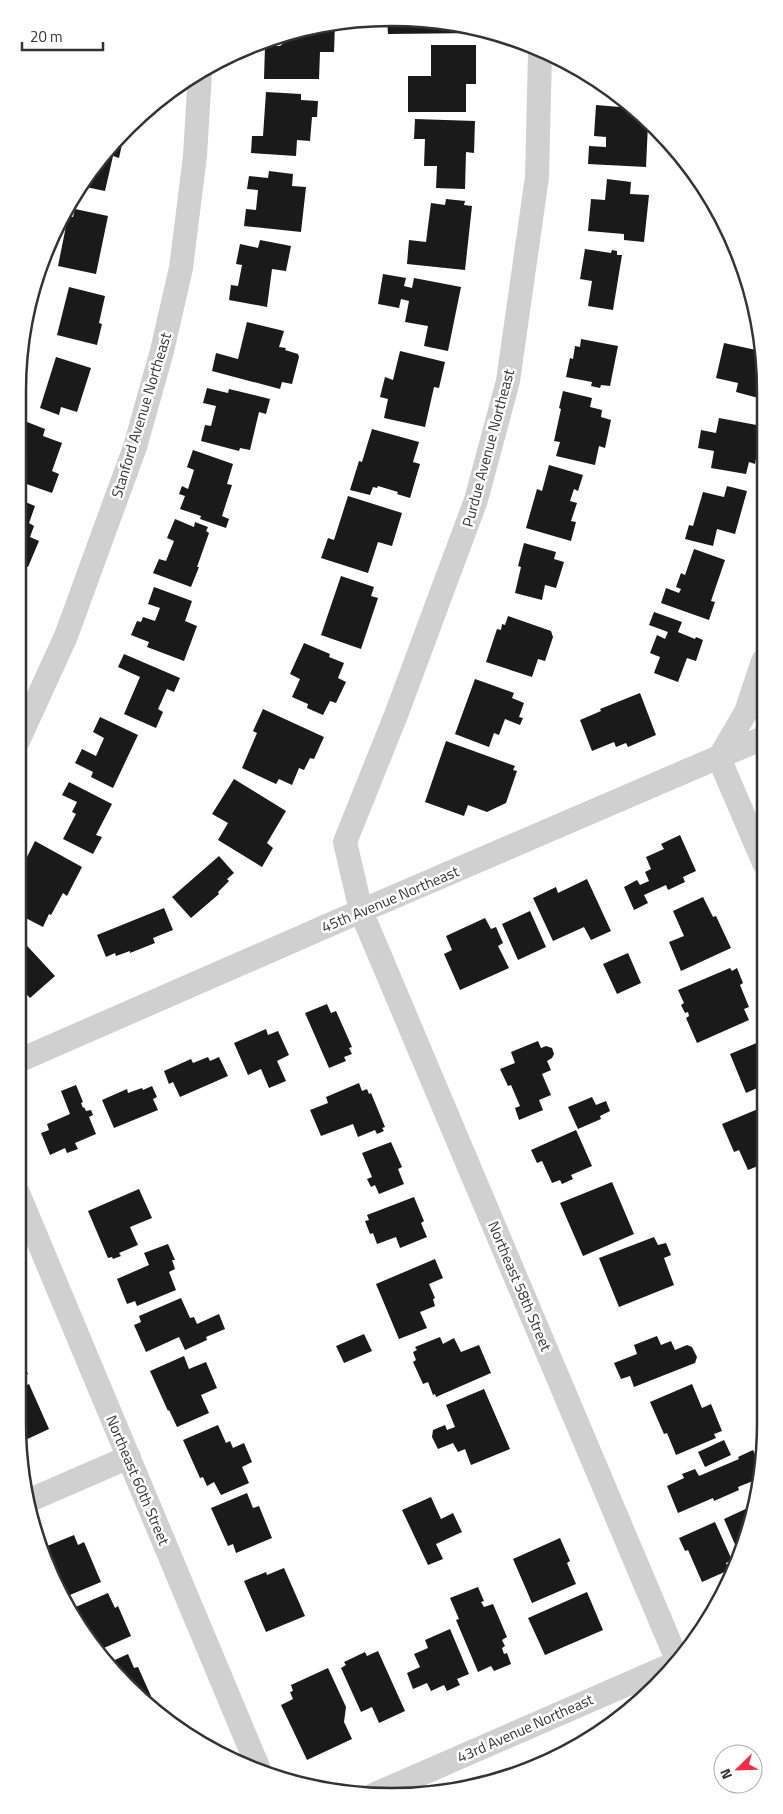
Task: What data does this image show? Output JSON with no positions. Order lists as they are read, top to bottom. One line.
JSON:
{"streets":{"street":["Stanford Avenue Northeast","Purdue Avenue Northeast","45th Avenue Northeast","Northeast 58th Street","Northeast 60th Street","43rd Avenue Northeast"]},"crossings":[["Purdue Avenue Northeast","45th Avenue Northeast"],["Purdue Avenue Northeast","Northeast 58th Street"],["45th Avenue Northeast","Northeast 58th Street"]],"scale_bar":"20 m","north":"bottom left"}
